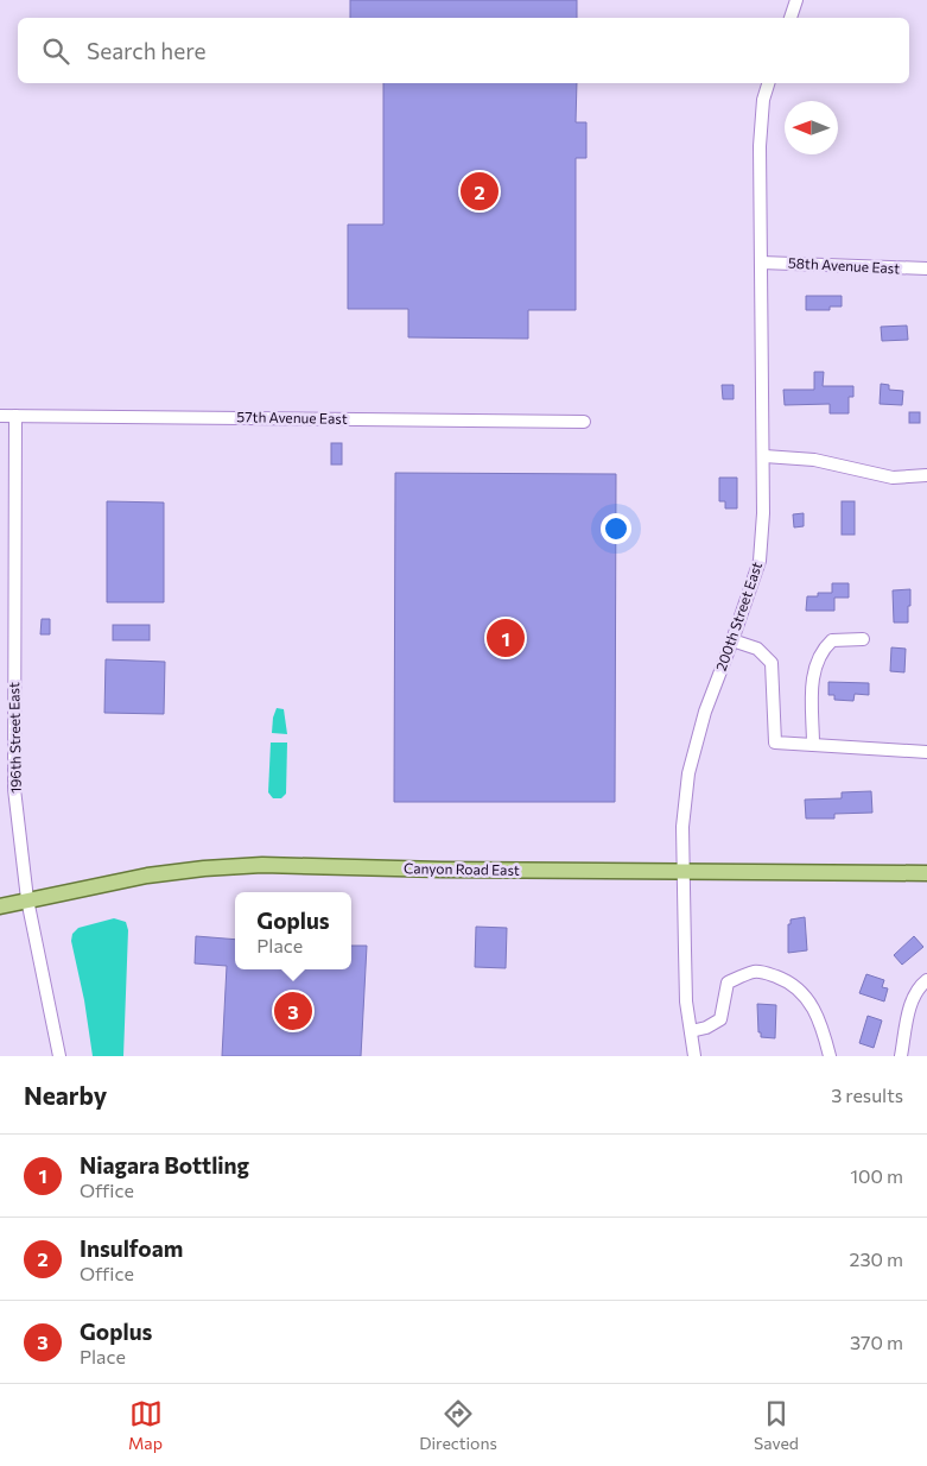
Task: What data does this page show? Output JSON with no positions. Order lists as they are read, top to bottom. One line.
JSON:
{"streets":{"main road":["Canyon Road East"],"street":["58th Avenue East","57th Avenue East","200th Street East","196th Street East"]},"crossings":[["58th Avenue East","200th Street East"],["57th Avenue East","196th Street East"],["200th Street East","Canyon Road East"],["196th Street East","Canyon Road East"]],"north":"left","page":{"search":"Search here","pins":["2","1","3"],"popup":["Goplus","Place"],"heading":["Nearby","3 results"],"list":[{"mark":"1","name":"Niagara Bottling","note":"Office","value":"100 m"},{"mark":"2","name":"Insulfoam","note":"Office","value":"230 m"},{"mark":"3","name":"Goplus","note":"Place","value":"370 m"}],"nav":["Map","Directions","Saved"]}}
